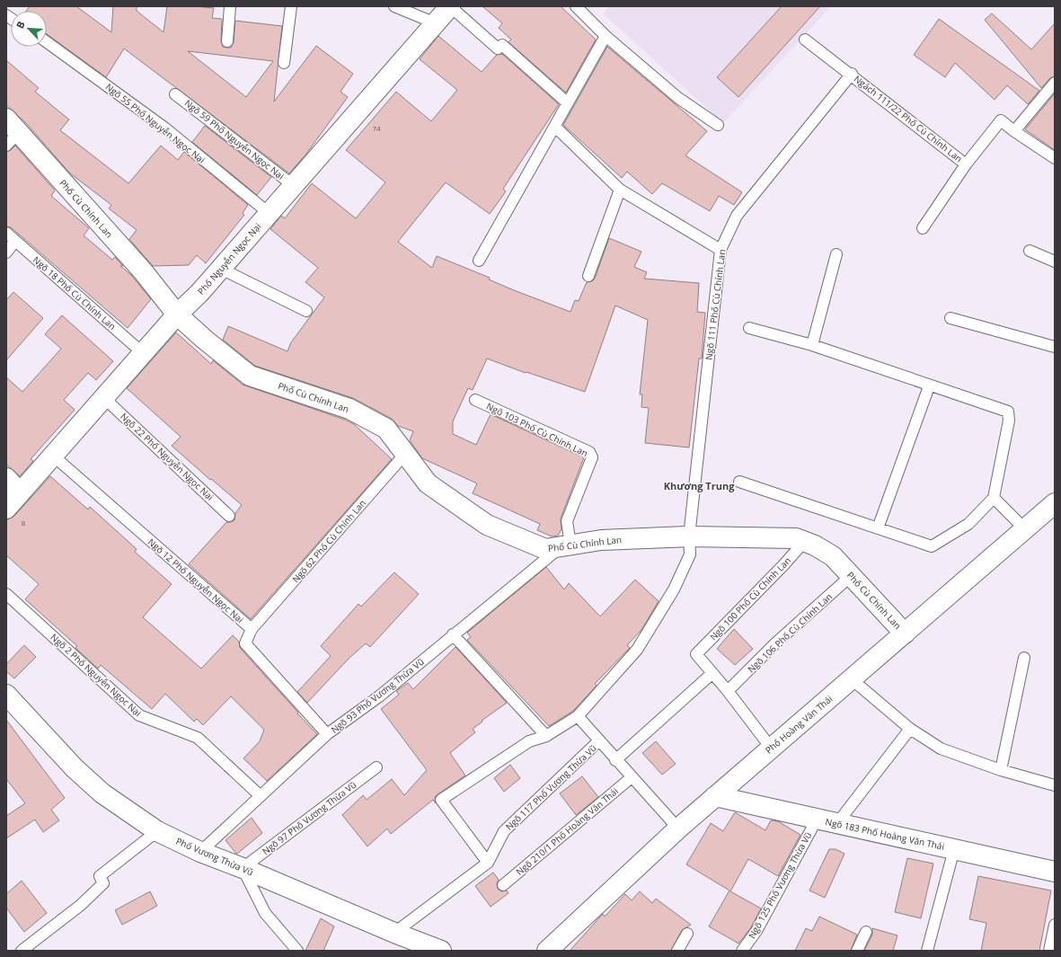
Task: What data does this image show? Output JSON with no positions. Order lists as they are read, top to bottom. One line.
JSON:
{"streets":{"street":["Phố Cù Chính Lan","Phố Nguyễn Ngọc Nại","Phố Hoàng Văn Thái","Ngõ 183 Phố Hoàng Văn Thái","Phố Vương Thừa Vũ"],"lane":["Ngách 111/22 Phố Cù Chính Lan","Ngõ 55 Phố Nguyễn Ngọc Nại","Ngõ 59 Phố Nguyễn Ngọc Nại","Ngõ 18 Phố Cù Chính Lan","Ngõ 111 Phố Cù Chính Lan","Ngõ 103 Phố Cù Chính Lan","Ngõ 22 Phố Nguyễn Ngọc Nại","Ngõ 62 Phố Cù Chính Lan","Ngõ 12 Phố Nguyễn Ngọc Nại","Ngõ 100 Phố Cù Chính Lan","Ngõ 106 Phố Cù Chính Lan","Ngõ 2 Phố Nguyễn Ngọc Nại","Ngõ 93 Phố Vương Thừa Vũ","Ngõ 117 Phố Vương Thừa Vũ","Ngõ 97 Phố Vương Thừa Vũ","Ngõ 210/1 Phố Hoàng Văn Thái","Ngõ 125 Phố Vương Thừa Vũ"]},"crossings":[["Ngách 111/22 Phố Cù Chính Lan","Ngõ 111 Phố Cù Chính Lan"],["Ngõ 55 Phố Nguyễn Ngọc Nại","Phố Nguyễn Ngọc Nại"],["Ngõ 59 Phố Nguyễn Ngọc Nại","Phố Nguyễn Ngọc Nại"],["Phố Cù Chính Lan","Phố Nguyễn Ngọc Nại"],["Phố Cù Chính Lan","Ngõ 111 Phố Cù Chính Lan"],["Phố Cù Chính Lan","Ngõ 103 Phố Cù Chính Lan"],["Phố Cù Chính Lan","Ngõ 62 Phố Cù Chính Lan"],["Phố Cù Chính Lan","Ngõ 100 Phố Cù Chính Lan"],["Phố Cù Chính Lan","Ngõ 106 Phố Cù Chính Lan"],["Phố Cù Chính Lan","Ngõ 93 Phố Vương Thừa Vũ"],["Phố Cù Chính Lan","Phố Hoàng Văn Thái"],["Phố Nguyễn Ngọc Nại","Ngõ 18 Phố Cù Chính Lan"],["Phố Nguyễn Ngọc Nại","Ngõ 22 Phố Nguyễn Ngọc Nại"],["Phố Nguyễn Ngọc Nại","Ngõ 12 Phố Nguyễn Ngọc Nại"],["Ngõ 111 Phố Cù Chính Lan","Ngõ 117 Phố Vương Thừa Vũ"],["Ngõ 103 Phố Cù Chính Lan","Ngõ 93 Phố Vương Thừa Vũ"],["Ngõ 62 Phố Cù Chính Lan","Ngõ 12 Phố Nguyễn Ngọc Nại"],["Ngõ 12 Phố Nguyễn Ngọc Nại","Ngõ 93 Phố Vương Thừa Vũ"],["Ngõ 2 Phố Nguyễn Ngọc Nại","Ngõ 93 Phố Vương Thừa Vũ"],["Ngõ 93 Phố Vương Thừa Vũ","Phố Vương Thừa Vũ"],["Phố Hoàng Văn Thái","Ngõ 183 Phố Hoàng Văn Thái"],["Ngõ 117 Phố Vương Thừa Vũ","Phố Vương Thừa Vũ"],["Ngõ 97 Phố Vương Thừa Vũ","Phố Vương Thừa Vũ"],["Ngõ 183 Phố Hoàng Văn Thái","Ngõ 125 Phố Vương Thừa Vũ"]],"districts":["Khương Trung"],"house_numbers":["74","8"],"north":"top left"}
